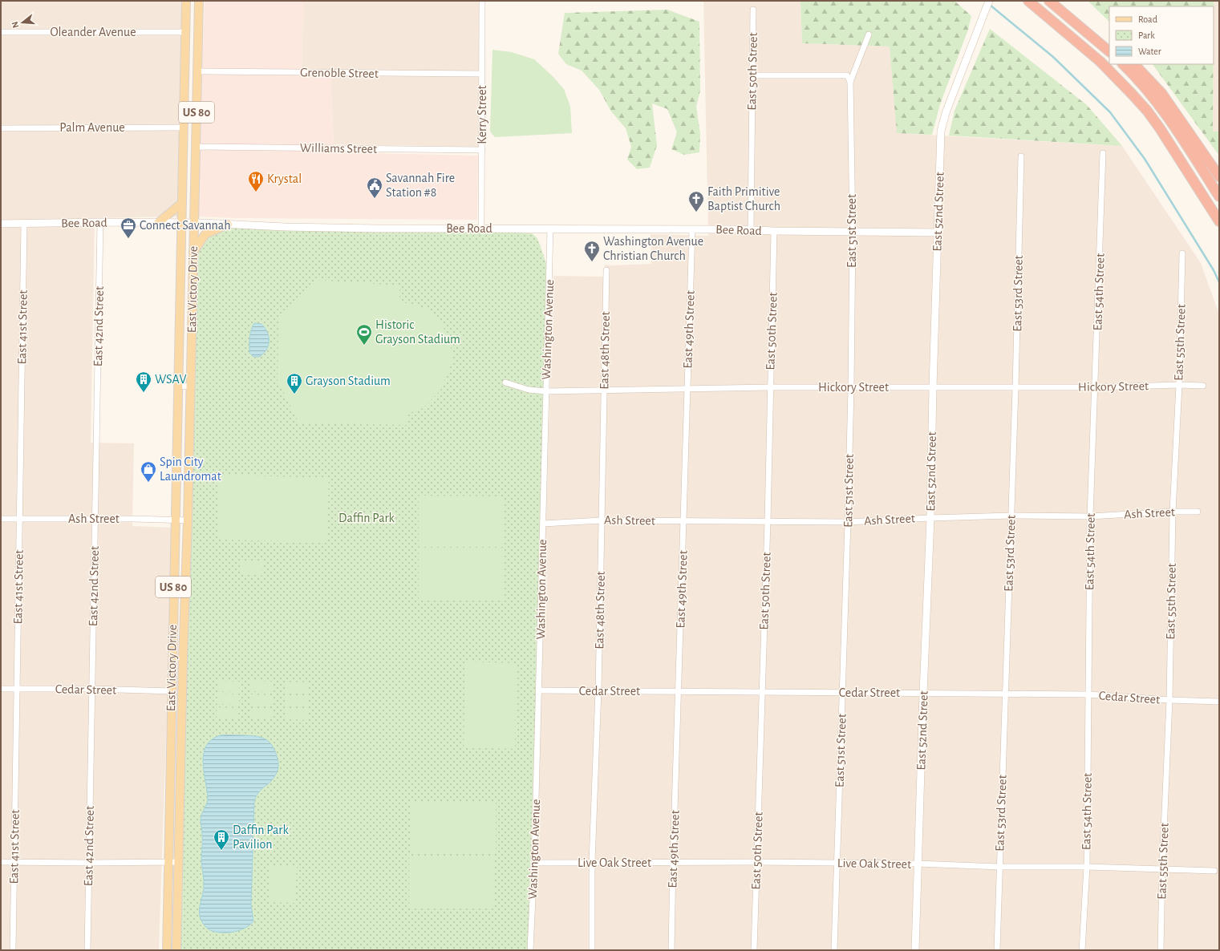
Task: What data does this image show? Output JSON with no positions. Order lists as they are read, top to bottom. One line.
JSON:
{"streets":{"main road":["US 80","East 52nd Street","Bee Road","East Victory Drive"],"street":["Oleander Avenue","East 50th Street","Grenoble Street","Kerry Street","Palm Avenue","Williams Street","East 51st Street","East 54th Street","East 53rd Street","East 42nd Street","East 41st Street","Washington Avenue","East 49th Street","East 55th Street","East 48th Street","Hickory Street","Ash Street","Cedar Street","Live Oak Street"]},"crossings":[["Oleander Avenue","East Victory Drive"],["East 50th Street","Bee Road"],["East 50th Street","Hickory Street"],["East 50th Street","Ash Street"],["East 50th Street","Cedar Street"],["East 50th Street","Live Oak Street"],["Grenoble Street","Kerry Street"],["Grenoble Street","East Victory Drive"],["Kerry Street","Williams Street"],["Kerry Street","Bee Road"],["Palm Avenue","East Victory Drive"],["Williams Street","East Victory Drive"],["East 52nd Street","Bee Road"],["East 52nd Street","Hickory Street"],["East 52nd Street","Ash Street"],["East 52nd Street","Cedar Street"],["East 52nd Street","Live Oak Street"],["Bee Road","East 51st Street"],["Bee Road","East Victory Drive"],["Bee Road","East 42nd Street"],["Bee Road","East 41st Street"],["Bee Road","Washington Avenue"],["Bee Road","East 49th Street"],["East 51st Street","Hickory Street"],["East 51st Street","Ash Street"],["East 51st Street","Cedar Street"],["East 51st Street","Live Oak Street"],["East Victory Drive","Ash Street"],["East Victory Drive","Cedar Street"],["East 54th Street","Hickory Street"],["East 54th Street","Ash Street"],["East 54th Street","Cedar Street"],["East 54th Street","Live Oak Street"],["East 53rd Street","Hickory Street"],["East 53rd Street","Ash Street"],["East 53rd Street","Cedar Street"],["East 53rd Street","Live Oak Street"],["East 42nd Street","Ash Street"],["East 42nd Street","Cedar Street"],["East 41st Street","Ash Street"],["East 41st Street","Cedar Street"],["Washington Avenue","Hickory Street"],["Washington Avenue","Ash Street"],["Washington Avenue","Cedar Street"],["Washington Avenue","Live Oak Street"],["East 49th Street","Hickory Street"],["East 49th Street","Ash Street"],["East 49th Street","Cedar Street"],["East 49th Street","Live Oak Street"],["East 55th Street","Hickory Street"],["East 55th Street","Ash Street"],["East 55th Street","Cedar Street"],["East 55th Street","Live Oak Street"],["East 48th Street","Hickory Street"],["East 48th Street","Ash Street"],["East 48th Street","Cedar Street"],["East 48th Street","Live Oak Street"]],"parks":["Daffin Park"],"places":{"restaurant":["Krystal"],"public building":["Savannah Fire Station #8"],"church":["Faith Primitive Baptist Church","Washington Avenue Christian Church"],"office":["Connect Savannah"],"sports":["Historic Grayson Stadium"],"building":["WSAV","Grayson Stadium","Daffin Park Pavilion"],"shop":["Spin City Laundromat"]},"legend":["Road","Park","Water"],"north":"left"}
